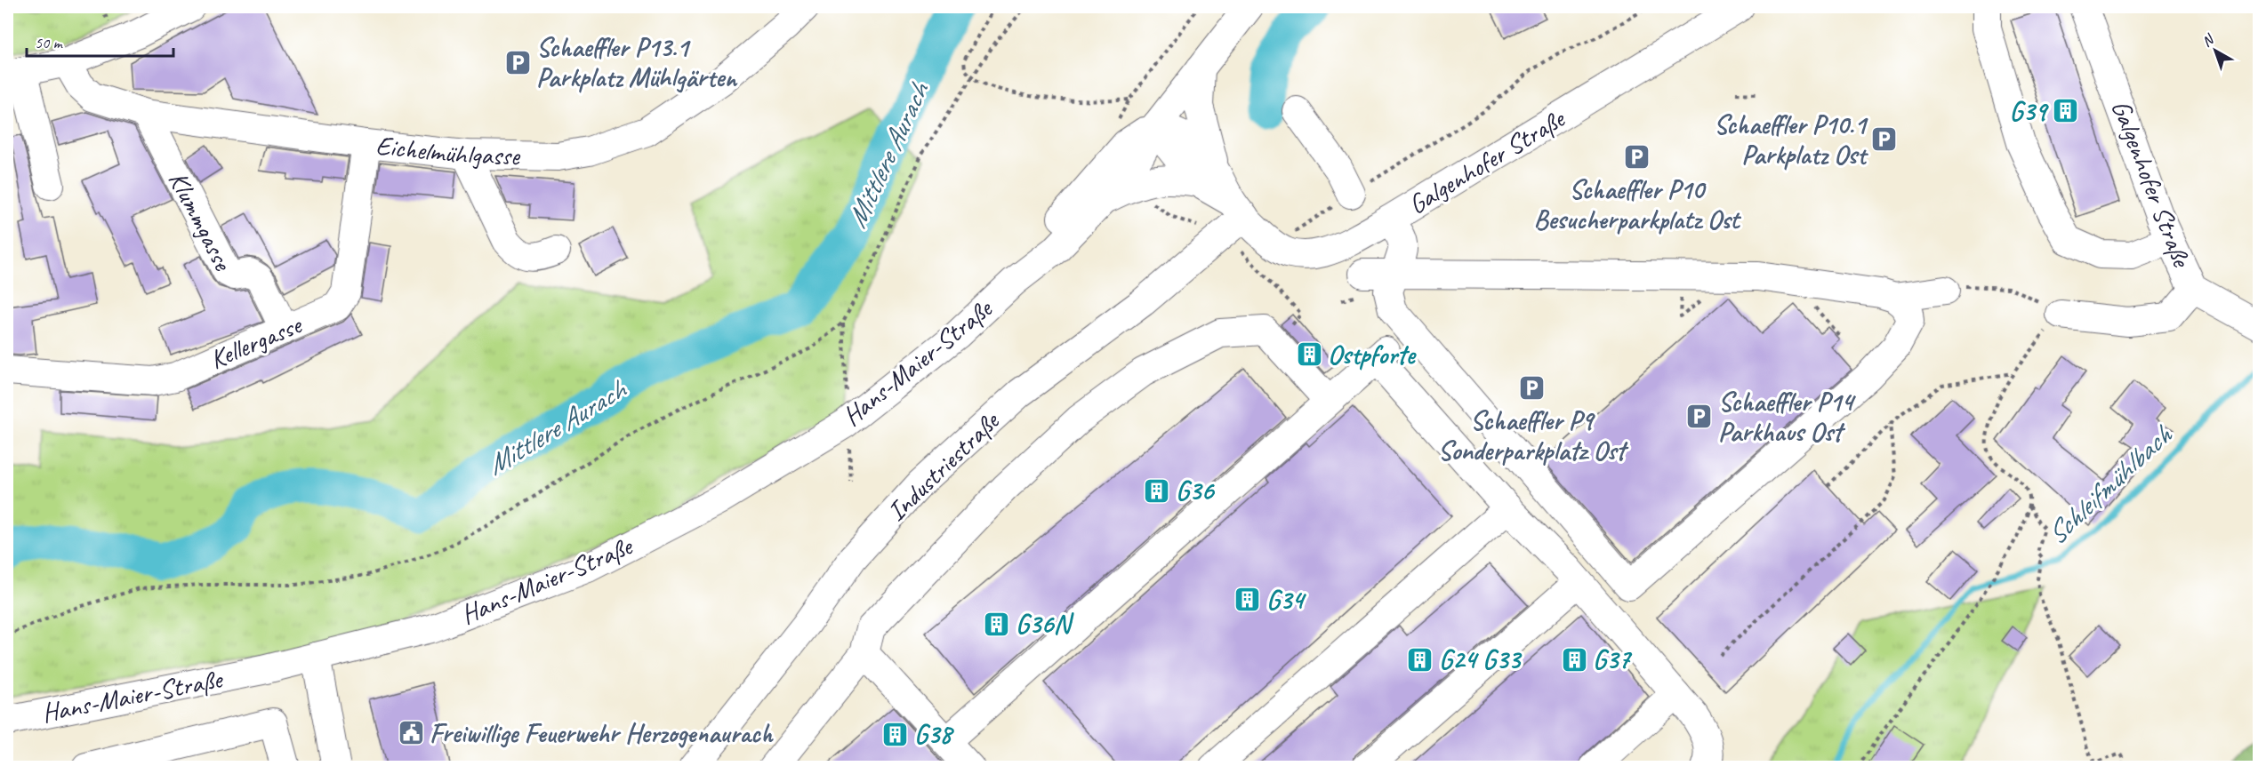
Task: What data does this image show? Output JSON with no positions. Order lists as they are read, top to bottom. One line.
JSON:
{"streets":{"street":["Eichelmühlgasse","Galgenhofer Straße","Klummgasse","Kellergasse","Hans-Maier-Straße","Industriestraße"]},"crossings":[["Eichelmühlgasse","Klummgasse"],["Eichelmühlgasse","Kellergasse"],["Galgenhofer Straße","Hans-Maier-Straße"],["Galgenhofer Straße","Industriestraße"],["Klummgasse","Kellergasse"]],"water":["Mittlere Aurach","Schleifmühlbach"],"places":{"parking":["Schaeffler P13.1 Parkplatz Mühlgärten","Schaeffler P10.1 Parkplatz Ost","Schaeffler P10 Besucherparkplatz Ost","Schaeffler P9 Sonderparkplatz Ost","Schaeffler P14 Parkhaus Ost"],"building":["G39","Ostpforte","G36","G34","G36N","G24 G33","G37","G38"],"public building":["Freiwillige Feuerwehr Herzogenaurach"]},"scale_bar":"50 m","north":"top left"}
